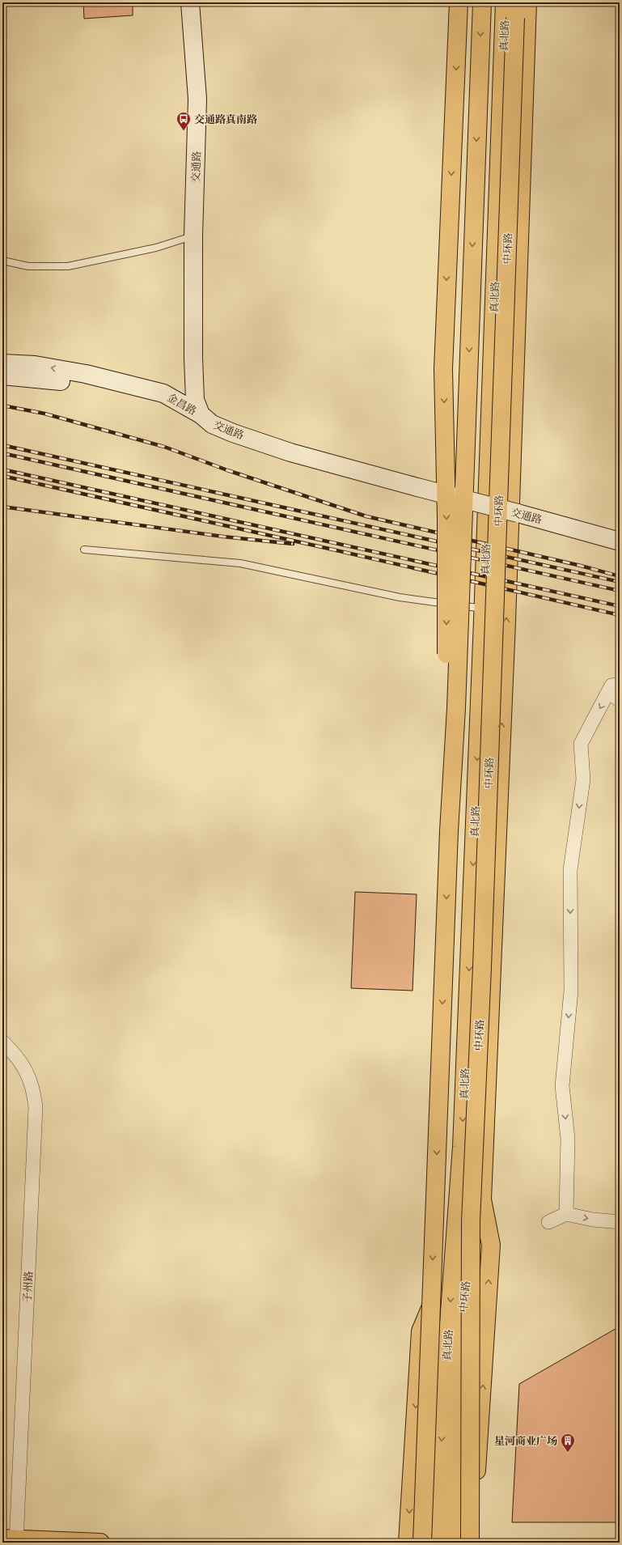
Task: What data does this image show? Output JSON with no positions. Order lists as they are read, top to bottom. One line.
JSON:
{"streets":{"main road":["真北路","交通路","中环路","金昌路"],"street":["子州路"]},"crossings":[["交通路","金昌路"]],"places":{"bus stop":["交通路真南路"],"building":["星河商业广场"]}}
